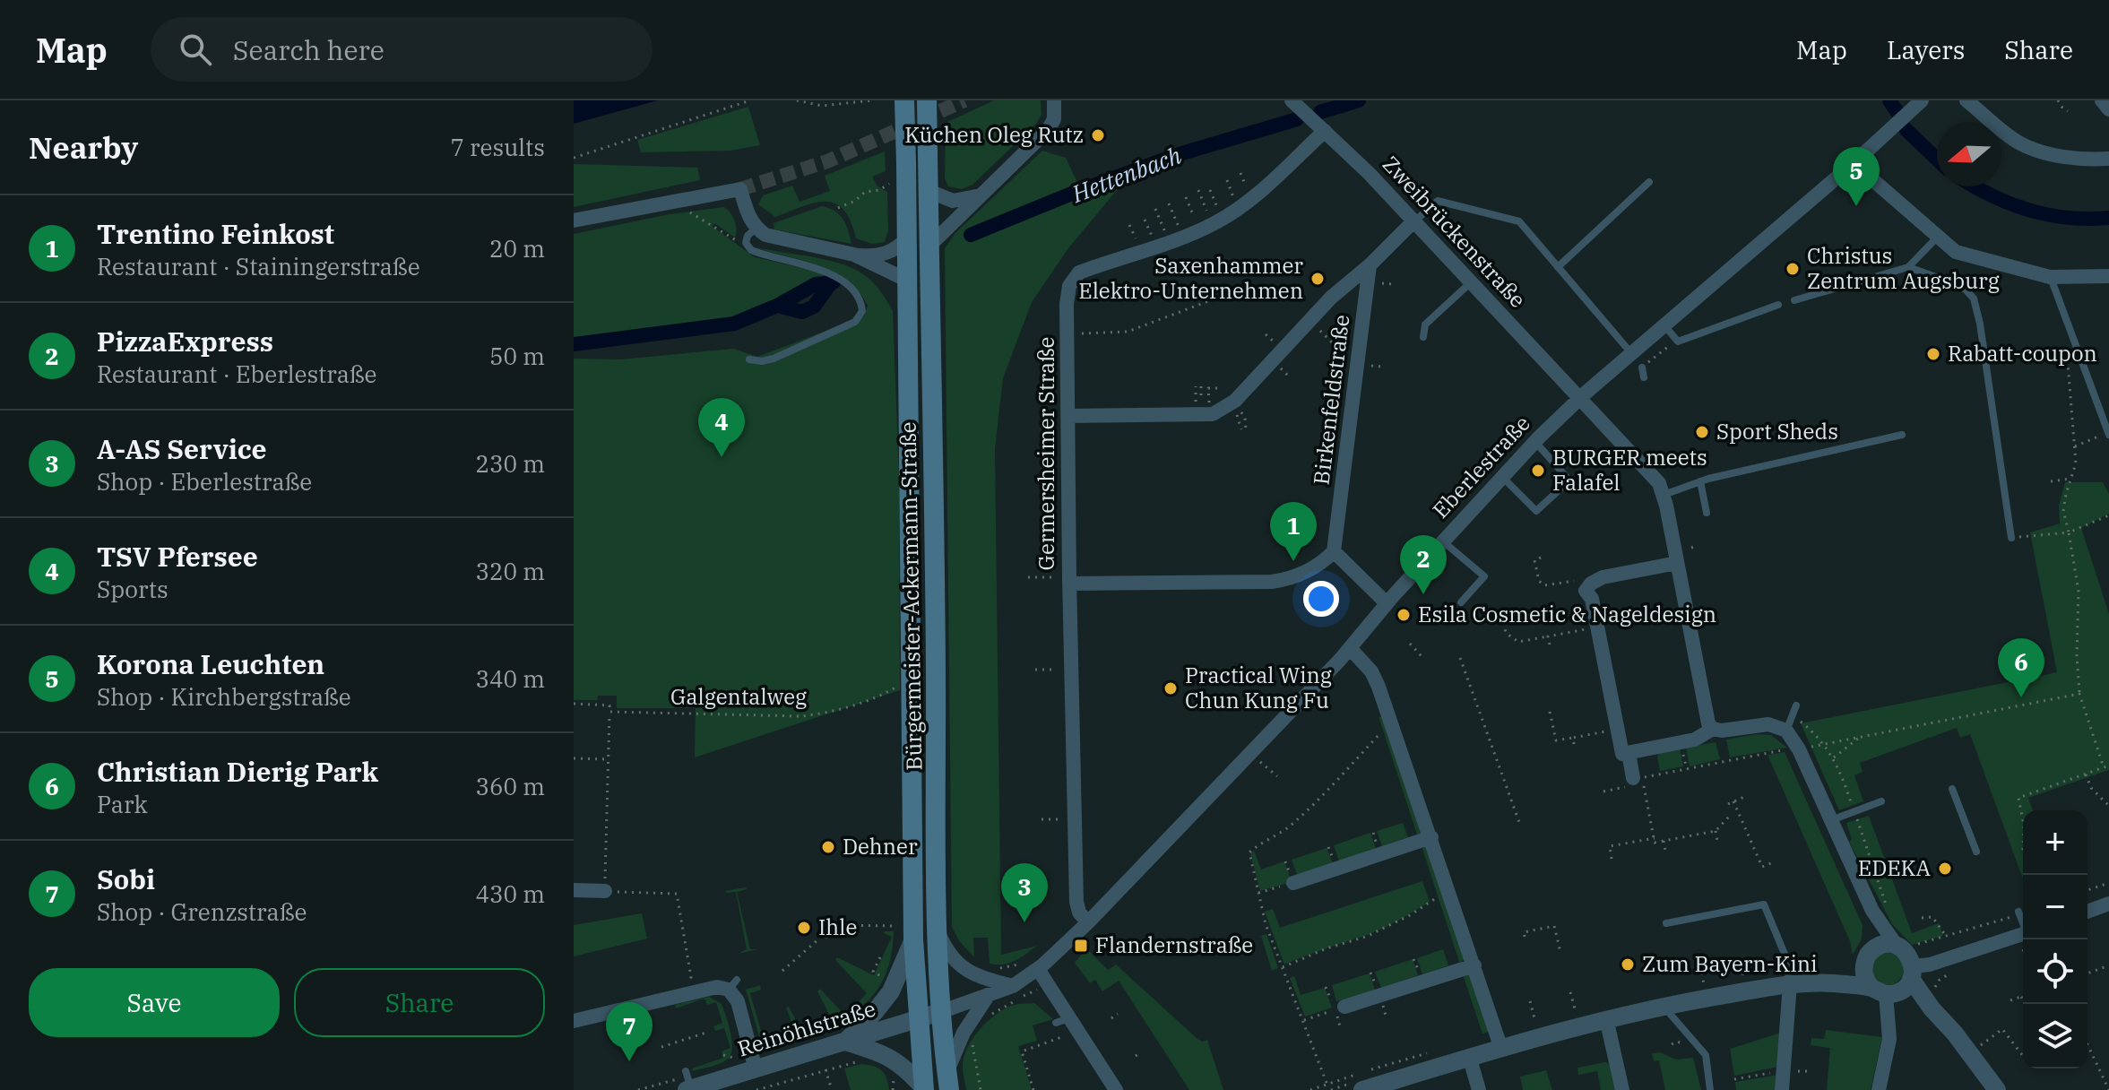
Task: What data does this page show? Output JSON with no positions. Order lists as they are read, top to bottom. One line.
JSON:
{"streets":{"main road":["Bürgermeister-Ackermann-Straße"],"street":["Zweibrückenstraße","Birkenfeldstraße","Germersheimer Straße","Eberlestraße","Reinöhlstraße"],"path":["Galgentalweg"]},"crossings":[["Zweibrückenstraße","Birkenfeldstraße"],["Zweibrückenstraße","Germersheimer Straße"],["Zweibrückenstraße","Eberlestraße"],["Germersheimer Straße","Eberlestraße"],["Eberlestraße","Bürgermeister-Ackermann-Straße"],["Eberlestraße","Reinöhlstraße"],["Bürgermeister-Ackermann-Straße","Reinöhlstraße"]],"water":["Hettenbach"],"places":{"other":["Küchen Oleg Rutz","Christus Zentrum Augsburg","Saxenhammer Elektro-Unternehmen","Rabatt-coupon","Sport Sheds","BURGER meets Falafel","Esila Cosmetic & Nageldesign","Practical Wing Chun Kung Fu","Dehner","EDEKA","Ihle","Zum Bayern-Kini"],"transit":["Flandernstraße"]},"north":"left","page":{"header":"Map","search":"Search here","nav":["Map","Layers","Share"],"heading":["Nearby","7 results"],"pins":["5","4","1","2","6","3","7"],"list":[{"mark":"1","name":"Trentino Feinkost","note":"Restaurant · Stainingerstraße","value":"20 m"},{"mark":"2","name":"PizzaExpress","note":"Restaurant · Eberlestraße","value":"50 m"},{"mark":"3","name":"A-AS Service","note":"Shop · Eberlestraße","value":"230 m"},{"mark":"4","name":"TSV Pfersee","note":"Sports","value":"320 m"},{"mark":"5","name":"Korona Leuchten","note":"Shop · Kirchbergstraße","value":"340 m"},{"mark":"6","name":"Christian Dierig Park","note":"Park","value":"360 m"},{"mark":"7","name":"Sobi","note":"Shop · Grenzstraße","value":"430 m"}],"map_buttons":["+","−"],"buttons":["Save","Share"]}}
